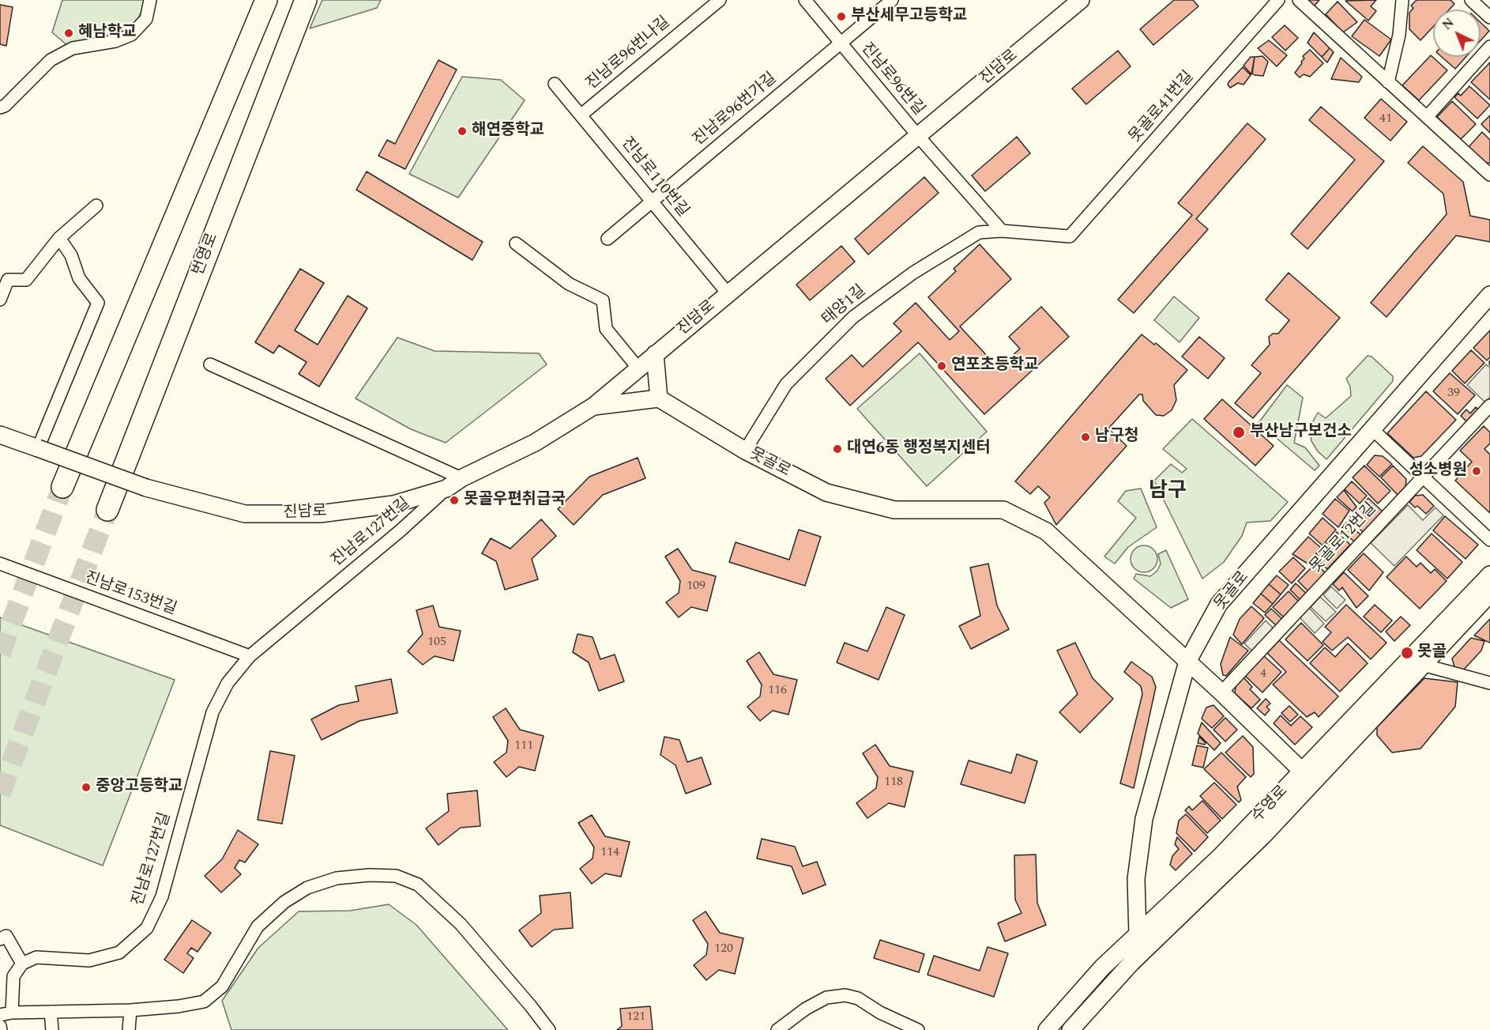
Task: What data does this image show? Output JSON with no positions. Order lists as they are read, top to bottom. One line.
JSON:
{"streets":{"highway":["번영로"],"main road":["진남로","못골로","수영로"],"street":["진남로96번나길","진남로96번길","못골로41번길","진남로96번가길","진남로110번길","태양1길","진남로127번길","못골로12번길","진남로153번길"]},"crossings":[["진남로96번나길","진남로110번길"],["진남로","진남로96번길"],["진남로","진남로110번길"],["진남로","진남로127번길"],["진남로96번길","진남로96번가길"],["못골로41번길","태양1길"],["진남로96번가길","진남로110번길"],["태양1길","못골로"],["못골로","못골로12번길"],["못골로","수영로"],["진남로127번길","진남로153번길"]],"districts":["남구"],"places":["부산세무고등학교","혜남학교","해연중학교","연포초등학교","부산남구보건소","남구청","대연6동 행정복지센터","성소병원","못골우편취급국","못골","중앙고등학교"],"house_numbers":["41","39","109","105","4","116","111","118","114","120","121"],"north":"top left"}
